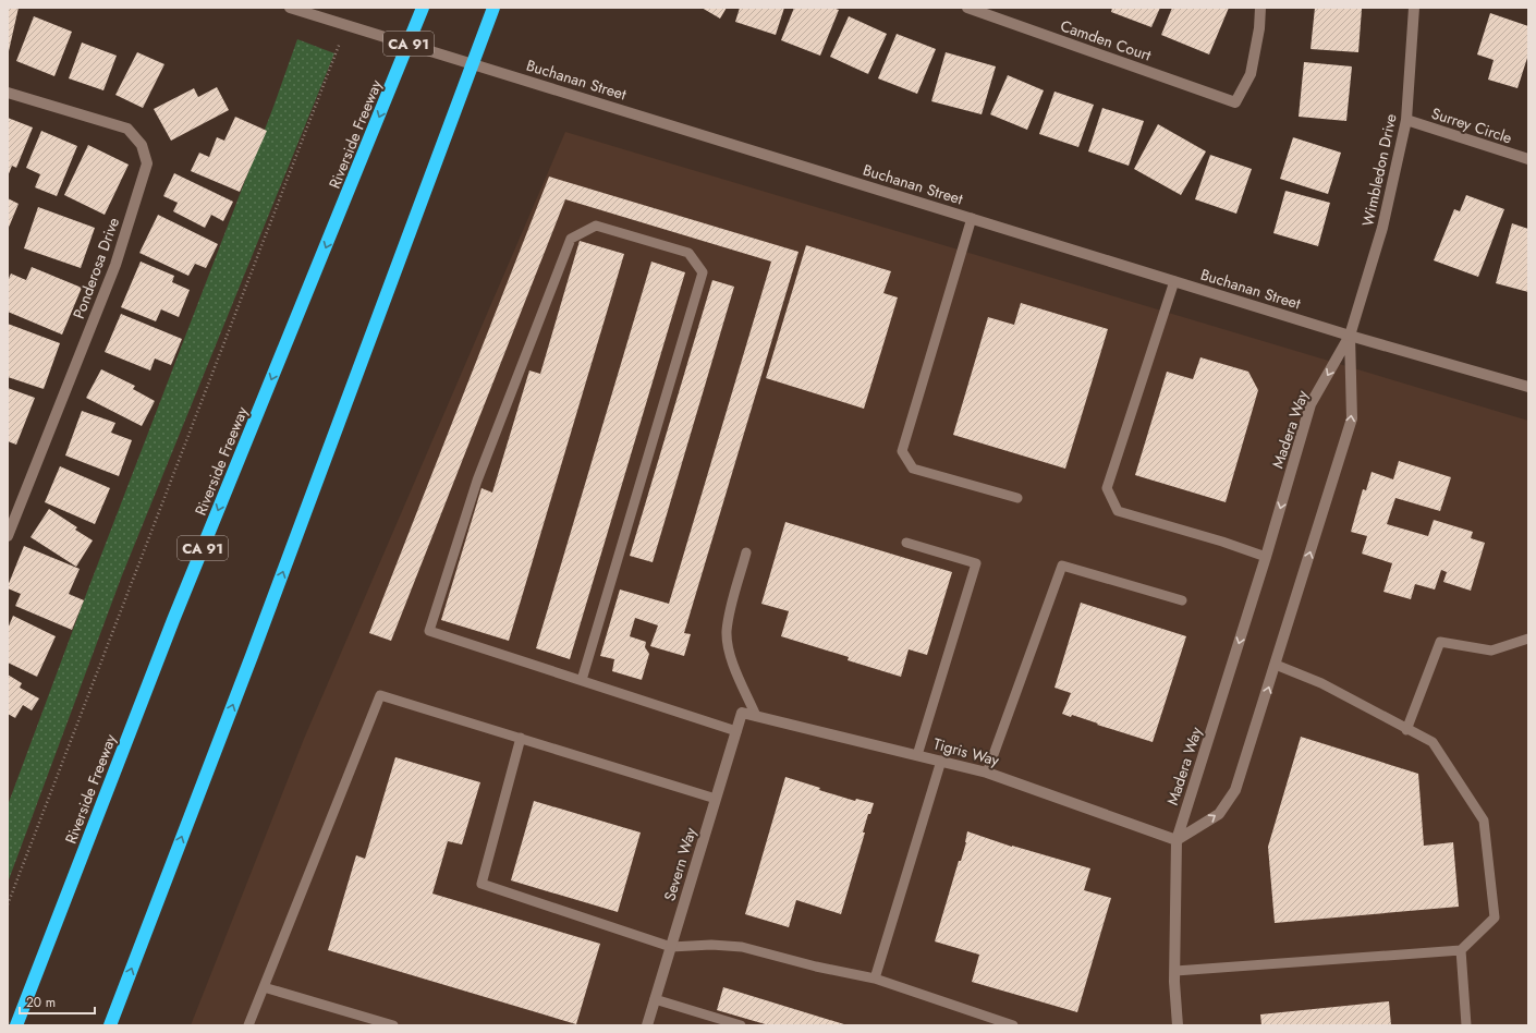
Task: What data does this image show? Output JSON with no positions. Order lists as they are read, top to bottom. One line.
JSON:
{"streets":{"highway":["CA 91","Riverside Freeway"],"street":["Camden Court","Buchanan Street","Surrey Circle","Wimbledon Drive","Ponderosa Drive","Madera Way","Tigris Way","Severn Way"]},"crossings":[["Buchanan Street","Wimbledon Drive"],["Buchanan Street","Madera Way"],["Surrey Circle","Wimbledon Drive"],["Wimbledon Drive","Madera Way"],["Madera Way","Tigris Way"],["Tigris Way","Severn Way"]],"scale_bar":"20 m"}
